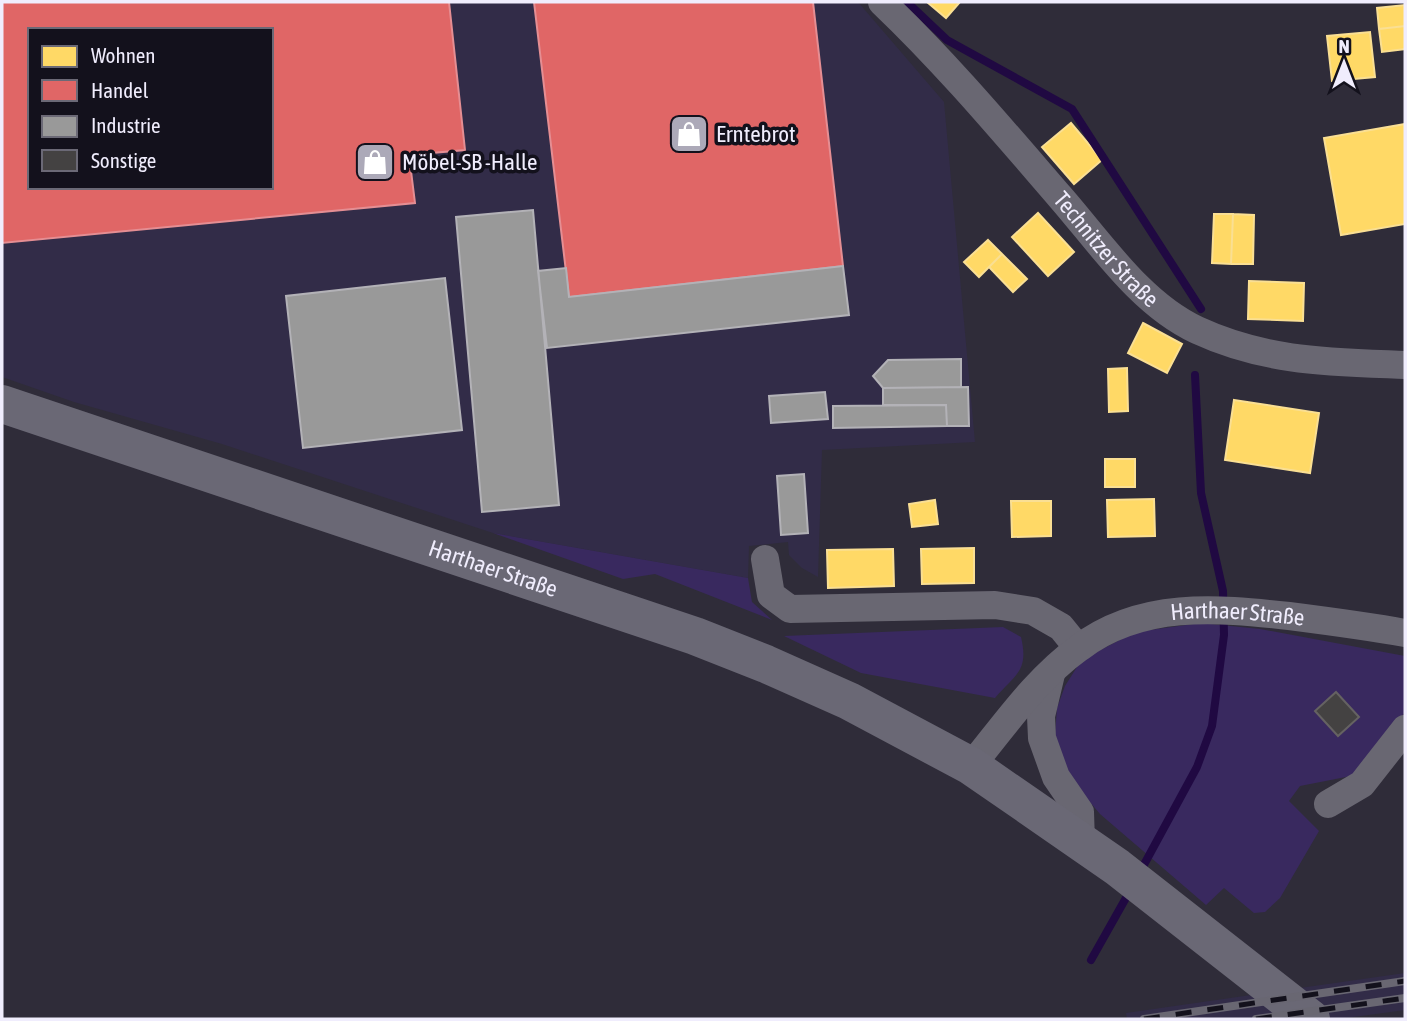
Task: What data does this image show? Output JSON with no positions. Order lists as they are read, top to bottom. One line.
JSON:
{"streets":{"main road":["Harthaer Straße"],"street":["Technitzer Straße"]},"places":{"shop":["Erntebrot","Möbel-SB -Halle"]},"legend":["Wohnen","Handel","Industrie","Sonstige"],"north":"top"}
